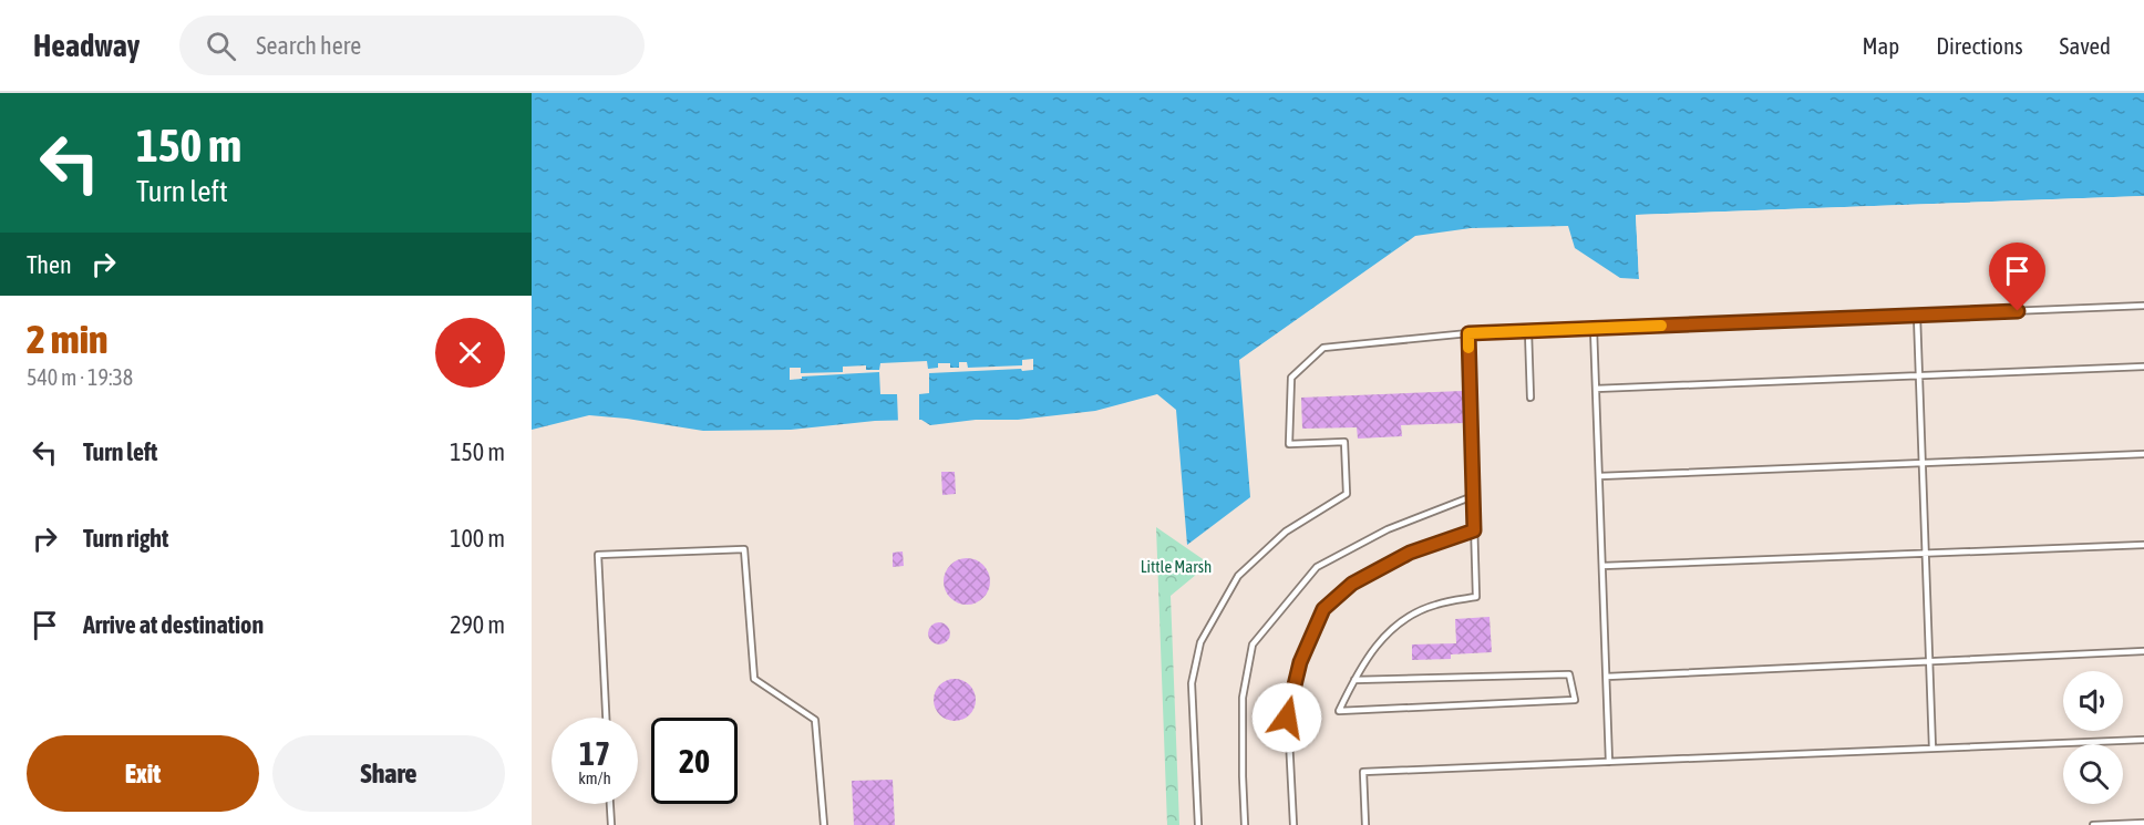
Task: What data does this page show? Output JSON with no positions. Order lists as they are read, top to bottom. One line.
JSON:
{"parks":["Little Marsh"],"page":{"header":"Headway","search":"Search here","nav":["Map","Directions","Saved"],"turn":["150 m","Turn left"],"then":"Then","heading":["2 min","540 m · 19:38"],"list":[{"name":"Turn left","value":"150 m"},{"name":"Turn right","value":"100 m"},{"name":"Arrive at destination","value":"290 m"}],"speed":"17 km/h","limit":"20","buttons":["Exit","Share"]}}
